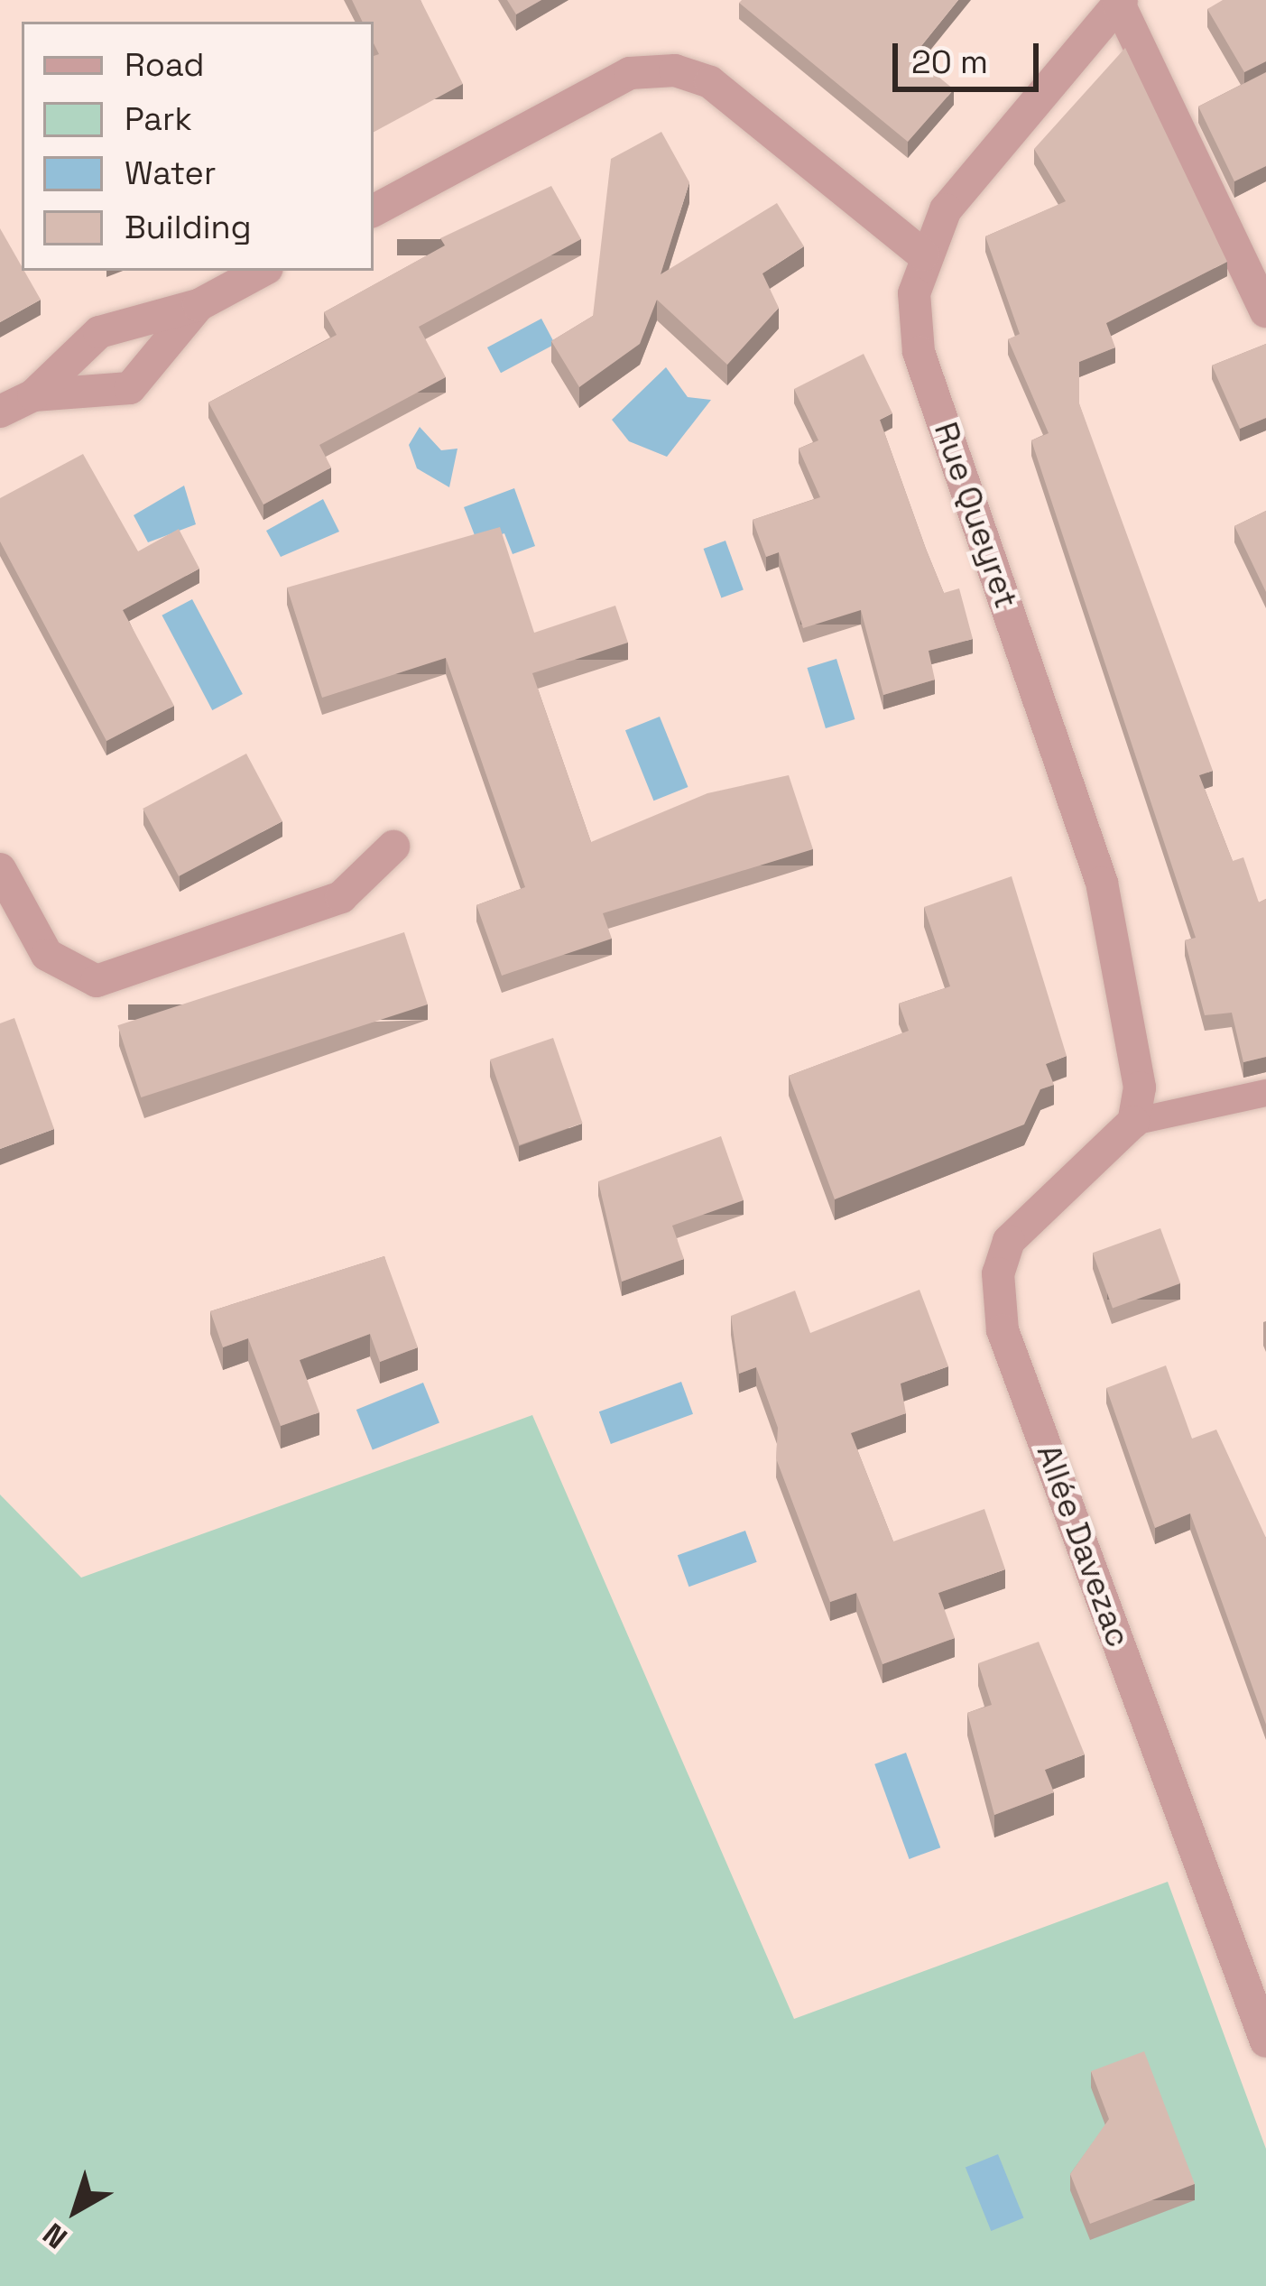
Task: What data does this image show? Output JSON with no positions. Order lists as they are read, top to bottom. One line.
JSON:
{"streets":{"street":["Rue Queyret","Allée Davezac"]},"crossings":[["Rue Queyret","Allée Davezac"]],"legend":["Road","Park","Water","Building"],"scale_bar":"20 m","north":"bottom left"}
